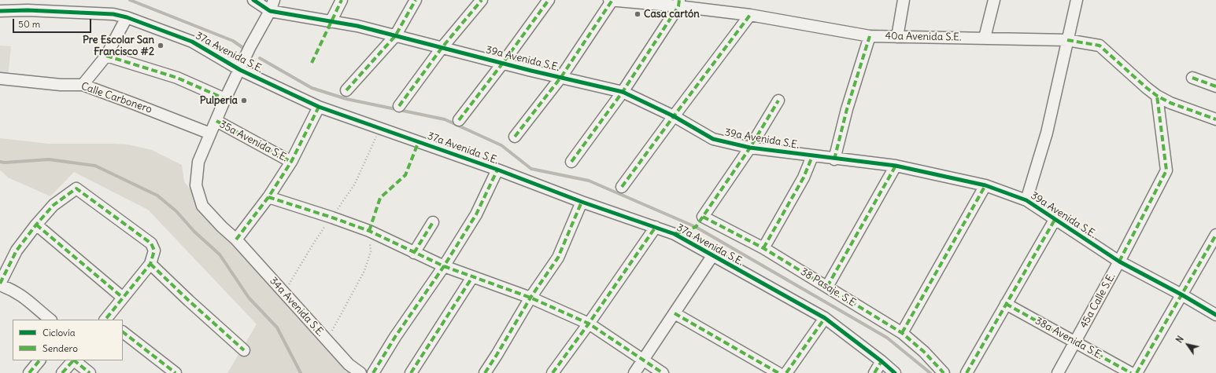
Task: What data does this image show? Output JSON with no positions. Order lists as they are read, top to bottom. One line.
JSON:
{"streets":{"street":["40a Avenida S.E.","37a Avenida S.E.","39a Avenida S.E.","Calle Carbonero","35a Avenida S.E.","38 Pasaje. S.E","45a Calle S.E.","34a Avenida S.E.","38a Avenida S.E."]},"crossings":[["40a Avenida S.E.","45a Calle S.E."],["37a Avenida S.E.","34a Avenida S.E."],["39a Avenida S.E.","38 Pasaje. S.E"],["39a Avenida S.E.","45a Calle S.E."],["39a Avenida S.E.","34a Avenida S.E."],["Calle Carbonero","34a Avenida S.E."],["35a Avenida S.E.","34a Avenida S.E."],["45a Calle S.E.","38a Avenida S.E."]],"places":["Casa cartón","Pre Escolar San Francisco #2","Pulpería"],"legend":["Ciclovía","Sendero"],"scale_bar":"50 m","north":"top left"}
